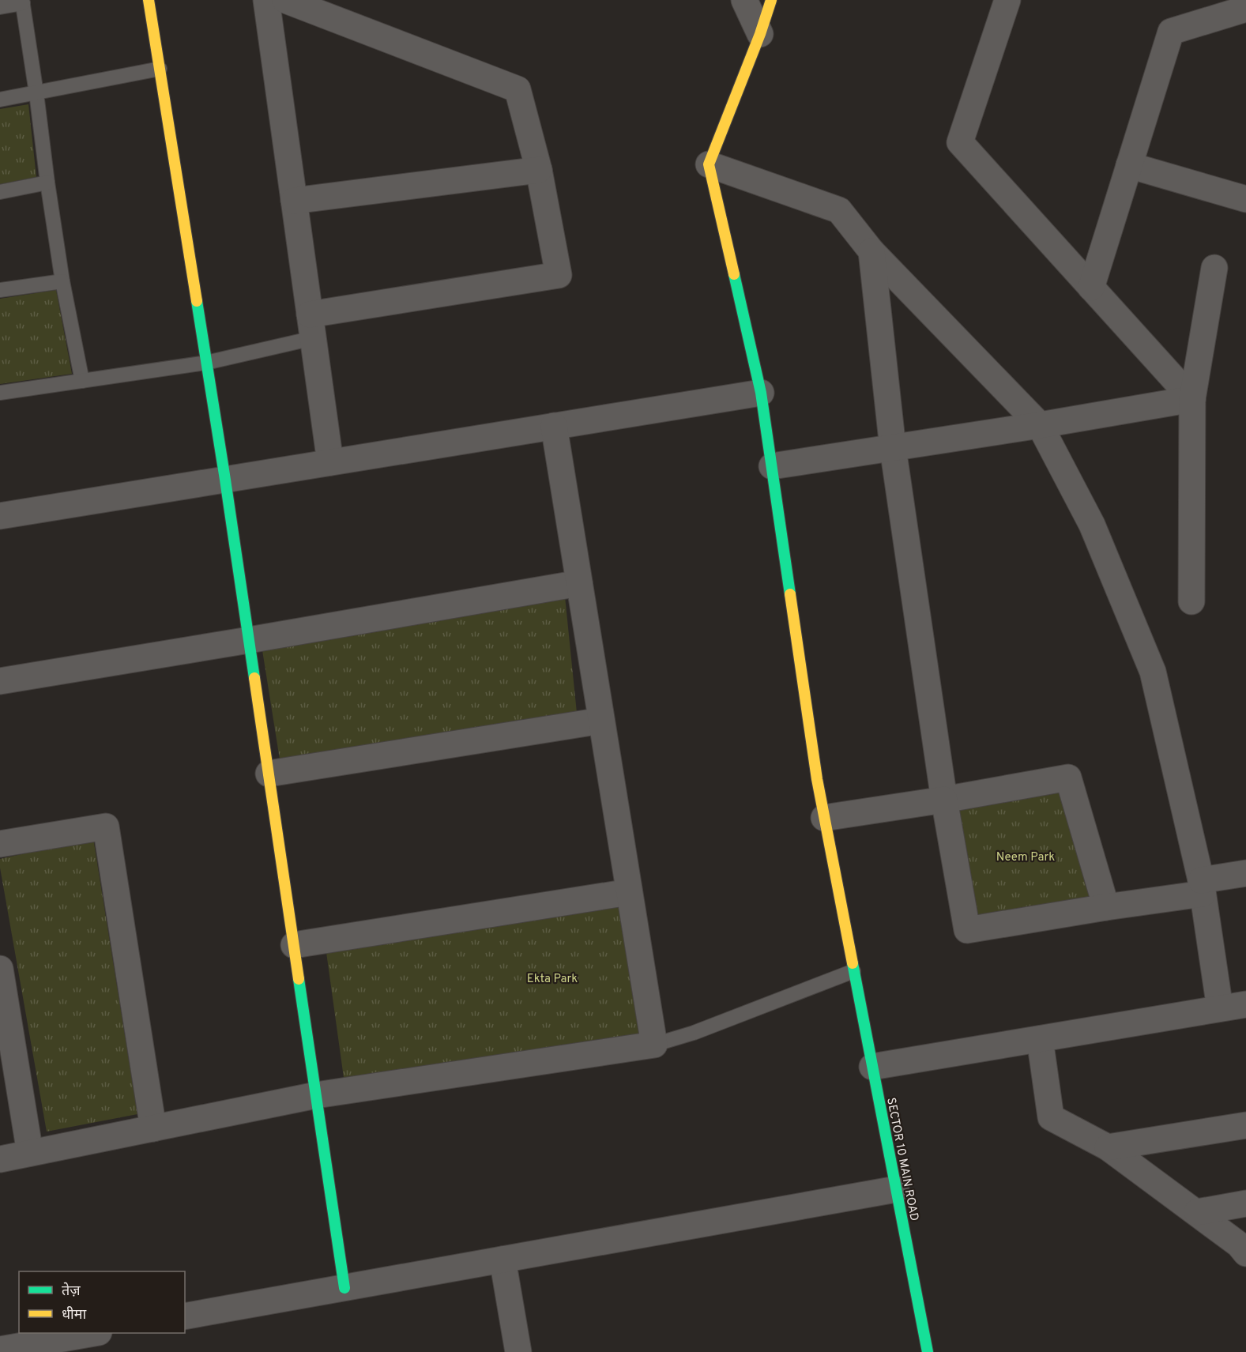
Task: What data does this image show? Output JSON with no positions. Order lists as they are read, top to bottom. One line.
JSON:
{"streets":{"street":["SECTOR 10 MAIN ROAD"]},"parks":["Neem Park","Ekta Park"],"legend":["तेज़","धीमा"]}
